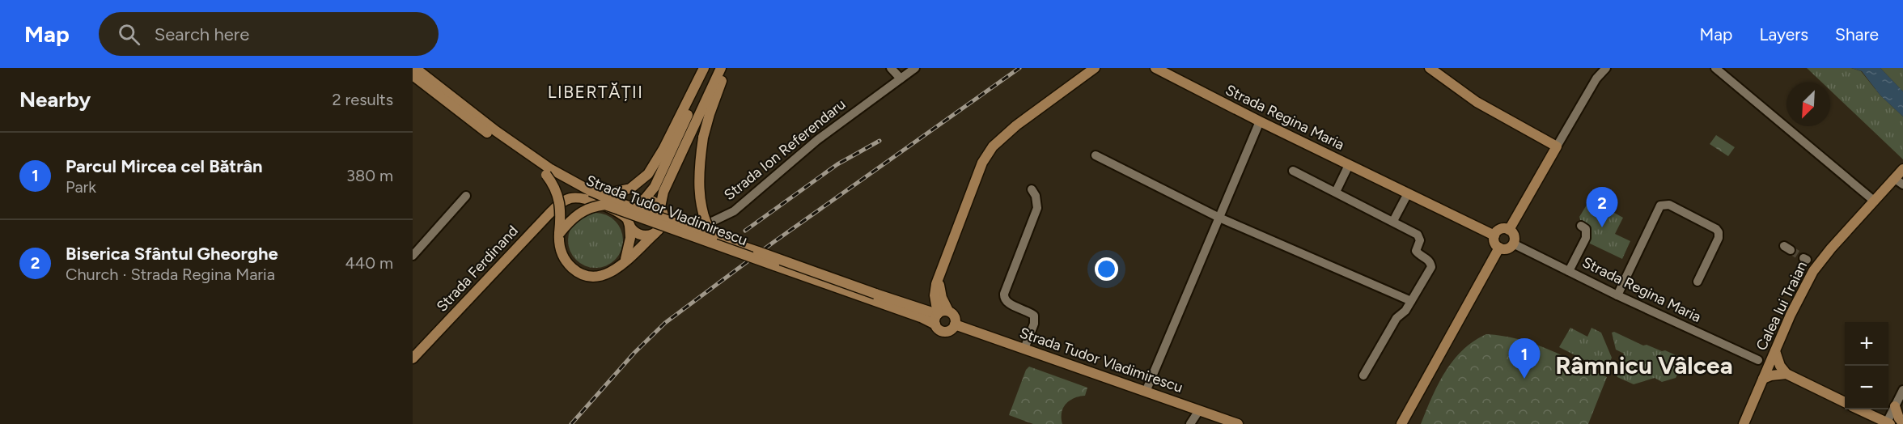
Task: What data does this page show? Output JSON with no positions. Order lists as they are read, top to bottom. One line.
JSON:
{"streets":{"main road":["Strada Regina Maria","Strada Tudor Vladimirescu","Strada Ferdinand","Calea lui Traian"],"street":["Strada Ion Referendaru"]},"crossings":[["Strada Tudor Vladimirescu","Strada Ferdinand"]],"districts":["LIBERTĂȚII","Râmnicu Vâlcea"],"north":"bottom left","page":{"header":"Map","search":"Search here","nav":["Map","Layers","Share"],"heading":["Nearby","2 results"],"list":[{"mark":"1","name":"Parcul Mircea cel Bătrân","note":"Park","value":"380 m"},{"mark":"2","name":"Biserica Sfântul Gheorghe","note":"Church · Strada Regina Maria","value":"440 m"}],"pins":["2","1"],"map_buttons":["+","−"]}}
